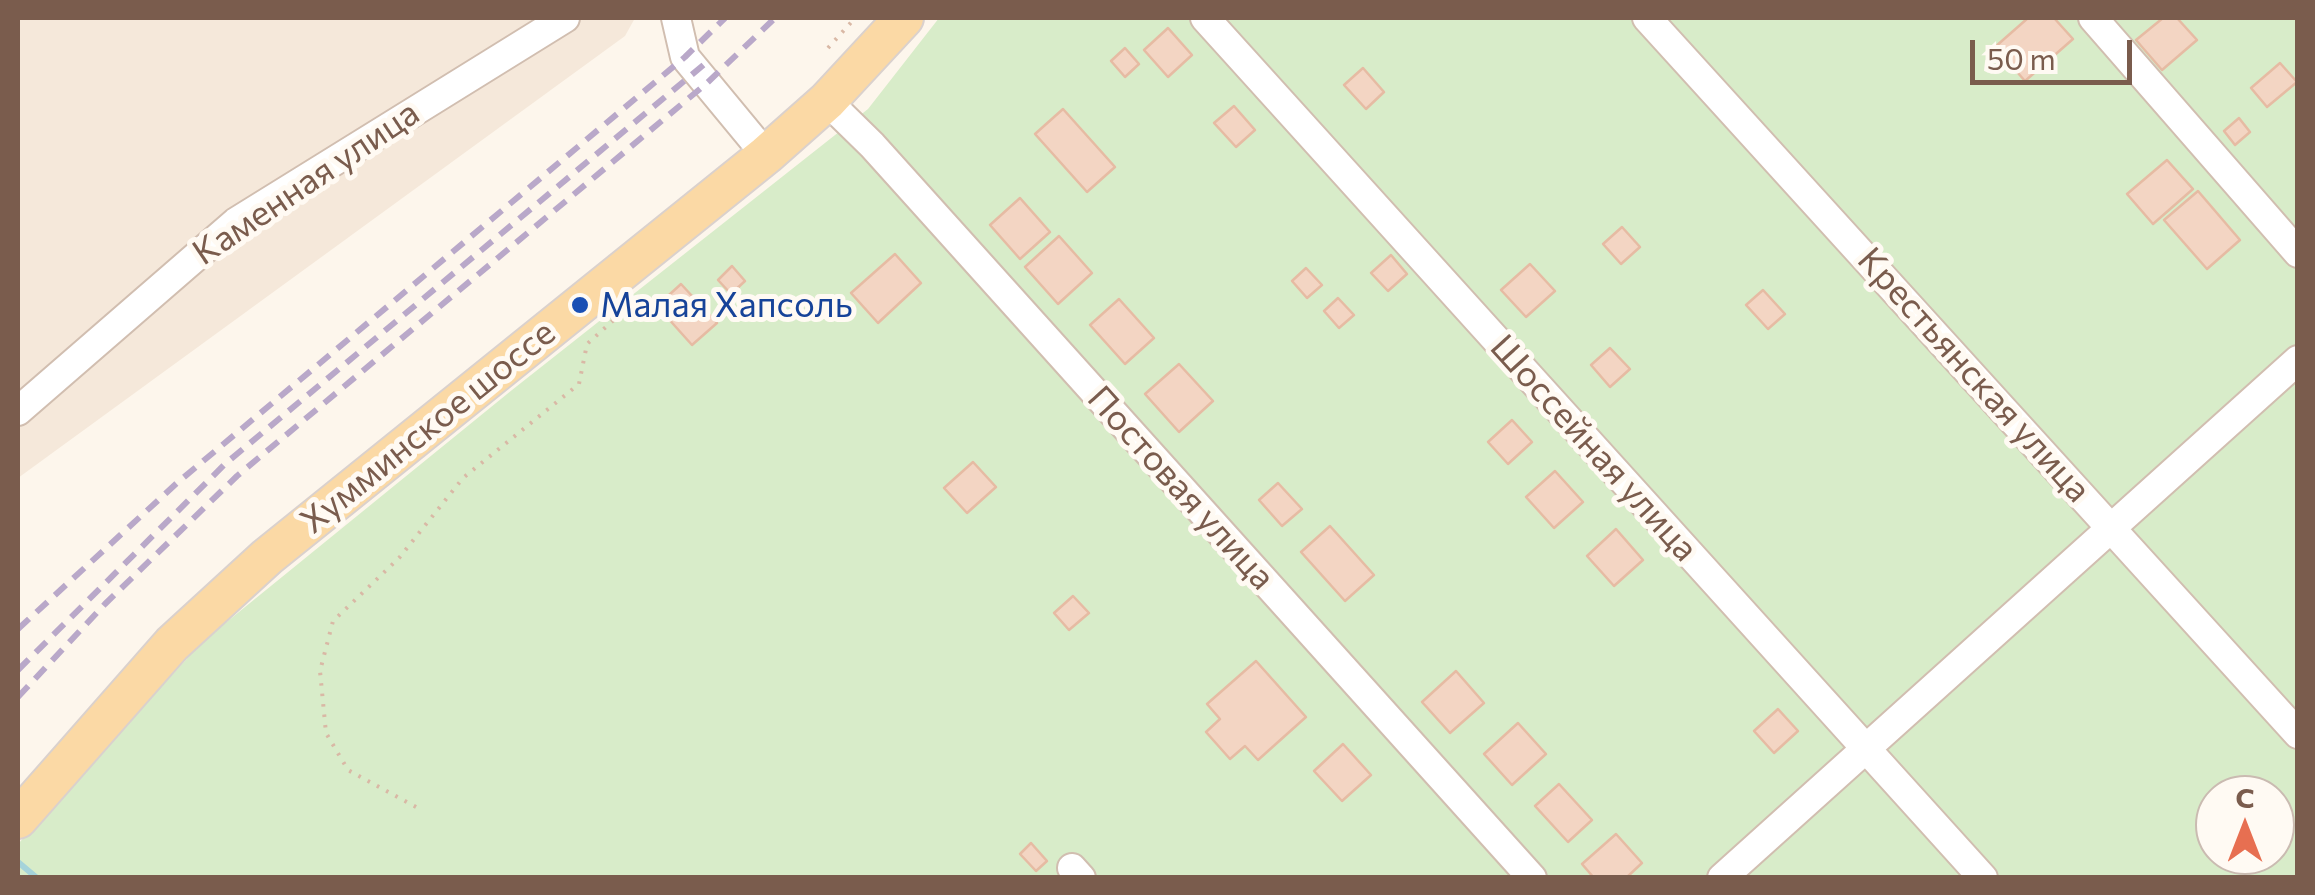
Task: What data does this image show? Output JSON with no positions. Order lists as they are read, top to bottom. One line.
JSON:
{"streets":{"main road":["Хумминское шоссе"],"street":["Каменная улица","Крестьянская улица","Шоссейная улица","Постовая улица"]},"crossings":[["Хумминское шоссе","Постовая улица"]],"places":["Малая Хапсоль"],"scale_bar":"50 m","north":"top"}
